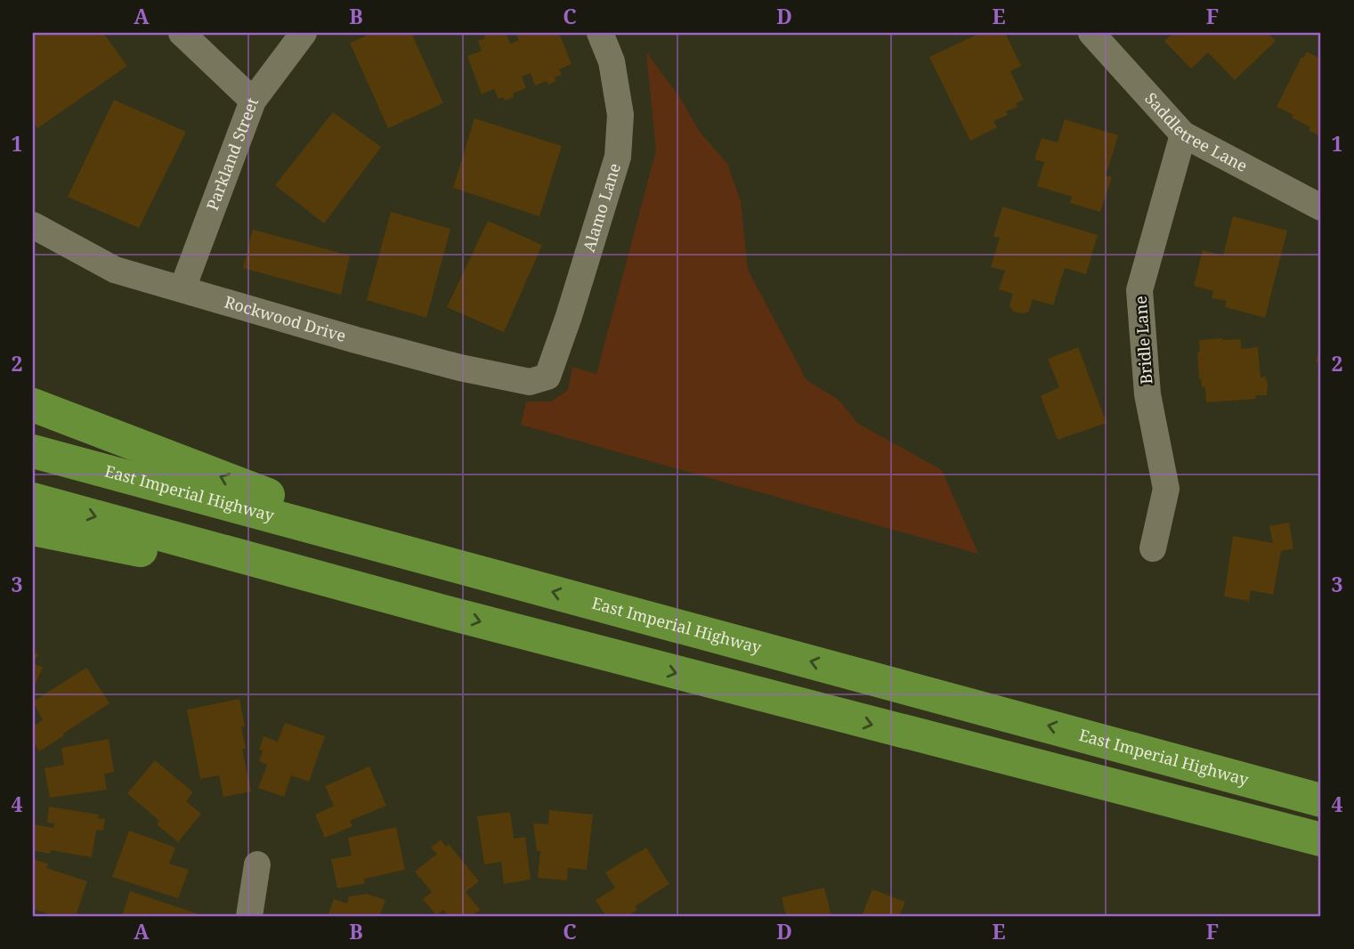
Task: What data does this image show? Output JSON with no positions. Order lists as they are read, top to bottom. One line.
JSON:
{"streets":{"highway":["East Imperial Highway"],"street":["Saddletree Lane","Parkland Street","Alamo Lane","Rockwood Drive","Bridle Lane"]},"crossings":[["Saddletree Lane","Bridle Lane"],["Parkland Street","Rockwood Drive"],["Alamo Lane","Rockwood Drive"]],"grid":{"columns":["A","B","C","D","E","F"],"rows":["1","2","3","4"]}}
